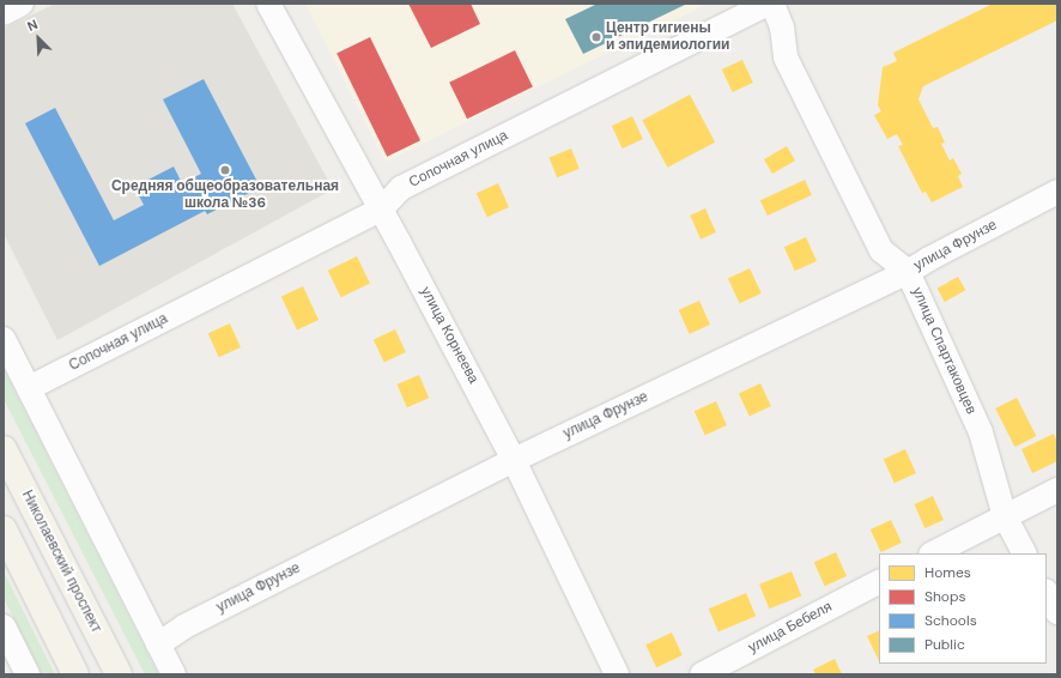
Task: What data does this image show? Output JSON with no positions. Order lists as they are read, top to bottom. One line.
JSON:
{"streets":{"main road":["Николаевский проспект"],"street":["Сопочная улица","улица Фрунзе","улица Корнеева","улица Спартаковцев","улица Бебеля"]},"crossings":[["Сопочная улица","улица Корнеева"],["улица Фрунзе","улица Корнеева"],["улица Фрунзе","улица Спартаковцев"]],"places":["Центр гигиены и эпидемиологии","Средняя общеобразовательная школа №36"],"legend":["Homes","Shops","Schools","Public"],"north":"top left"}
